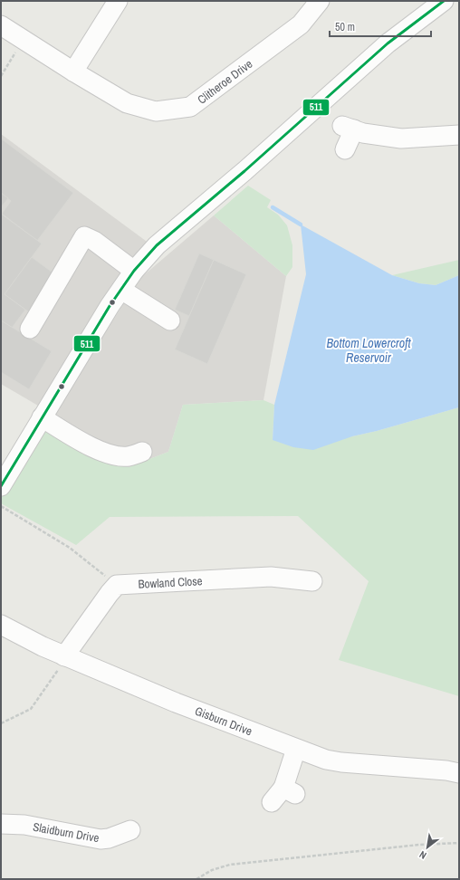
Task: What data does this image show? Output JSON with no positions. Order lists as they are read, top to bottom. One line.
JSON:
{"streets":{"street":["Clitheroe Drive","Bowland Close","Gisburn Drive","Slaidburn Drive"]},"water":["Bottom Lowercroft Reservoir"],"lines":["transit line 511"],"scale_bar":"50 m","north":"bottom left"}
